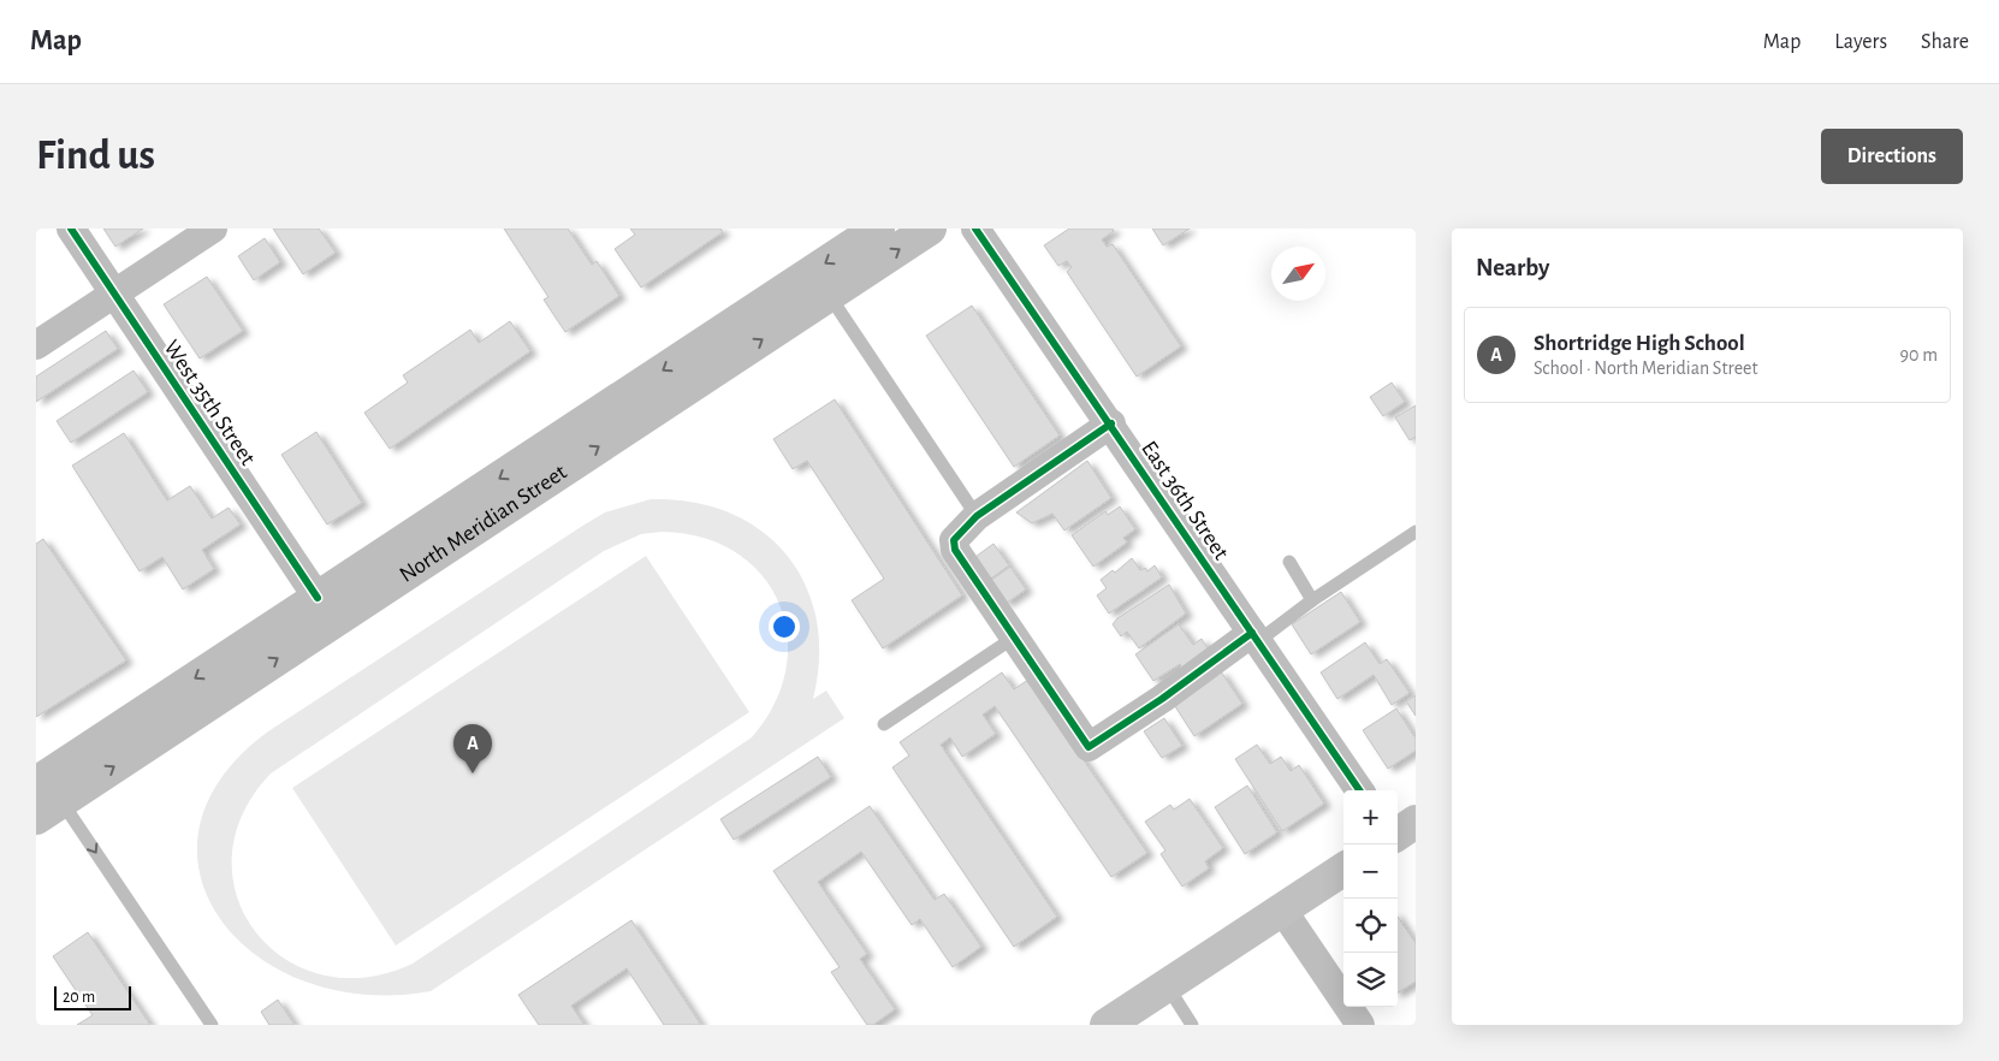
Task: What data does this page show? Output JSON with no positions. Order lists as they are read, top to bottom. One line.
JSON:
{"streets":{"main road":["North Meridian Street"],"street":["West 35th Street","East 36th Street"]},"crossings":[["West 35th Street","North Meridian Street"]],"scale_bar":"20 m","north":"top right","page":{"header":"Map","nav":["Map","Layers","Share"],"buttons":"Directions","title":"Find us","heading":"Nearby","list":[{"mark":"A","name":"Shortridge High School","note":"School · North Meridian Street","value":"90 m"}],"pins":"A","map_buttons":["+","−"],"scale":"20 m"}}
